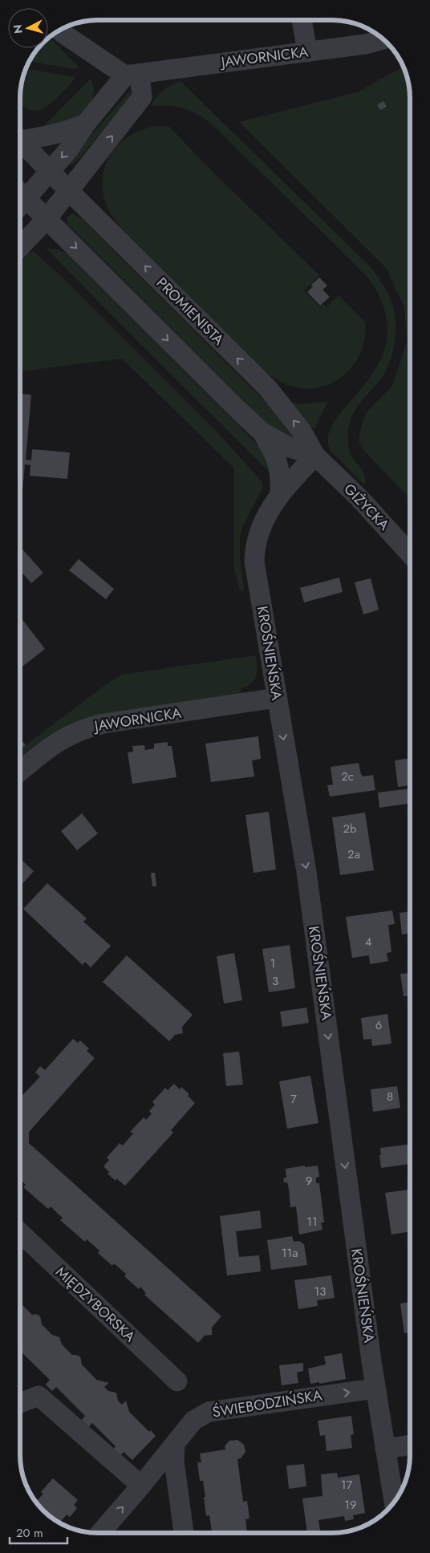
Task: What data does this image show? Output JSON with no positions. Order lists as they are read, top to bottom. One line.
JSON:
{"streets":{"street":["JAWORNICKA","PROMIENISTA","GIŻYCKA","KROŚNIEŃSKA","MIĘDZYBORSKA","ŚWIEBODZIŃSKA"]},"crossings":[["JAWORNICKA","KROŚNIEŃSKA"],["PROMIENISTA","GIŻYCKA"],["PROMIENISTA","KROŚNIEŃSKA"],["GIŻYCKA","KROŚNIEŃSKA"],["KROŚNIEŃSKA","ŚWIEBODZIŃSKA"]],"one_way":["KROŚNIEŃSKA","ŚWIEBODZIŃSKA"],"house_numbers":["2c","2b","2a","4","1","3","6","8","7","9","11","11a","13","17","19"],"scale_bar":"20 m","north":"left"}
